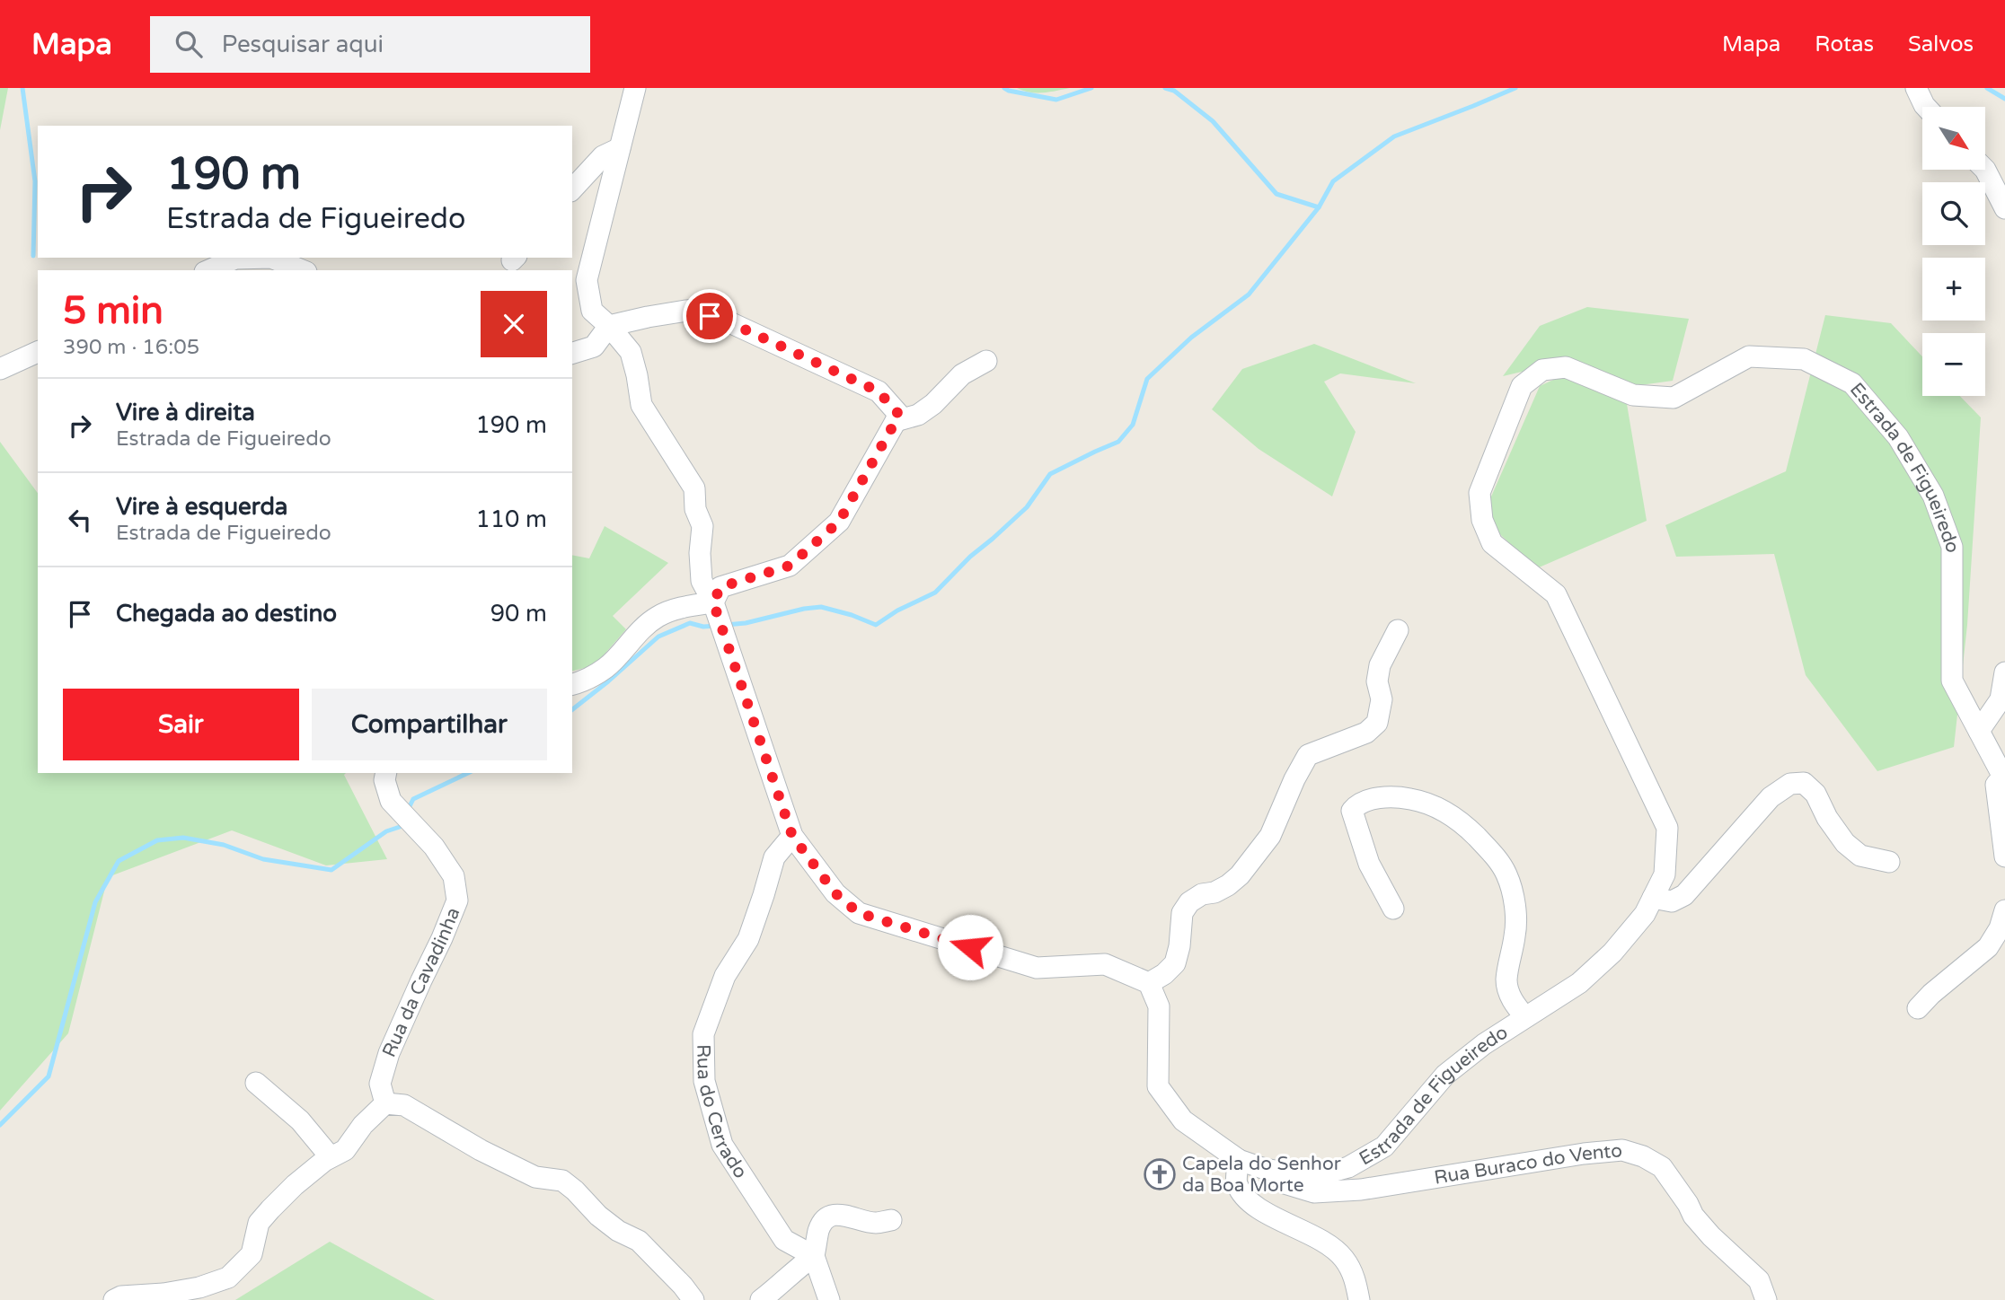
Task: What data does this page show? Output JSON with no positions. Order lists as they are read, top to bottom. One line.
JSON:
{"streets":{"street":["Estrada de Figueiredo","Rua da Cavadinha","Rua do Cerrado","Rua Buraco do Vento"]},"crossings":[["Estrada de Figueiredo","Rua Buraco do Vento"]],"places":{"church":["Capela do Senhor da Boa Morte"]},"north":"bottom right","page":{"header":"Mapa","search":"Pesquisar aqui","nav":["Mapa","Rotas","Salvos"],"map_buttons":["+","−"],"turn":["190 m","Estrada de Figueiredo"],"heading":["5 min","390 m · 16:05"],"list":[{"name":"Vire à direita","note":"Estrada de Figueiredo","value":"190 m"},{"name":"Vire à esquerda","note":"Estrada de Figueiredo","value":"110 m"},{"name":"Chegada ao destino","value":"90 m"}],"buttons":["Sair","Compartilhar"]}}
